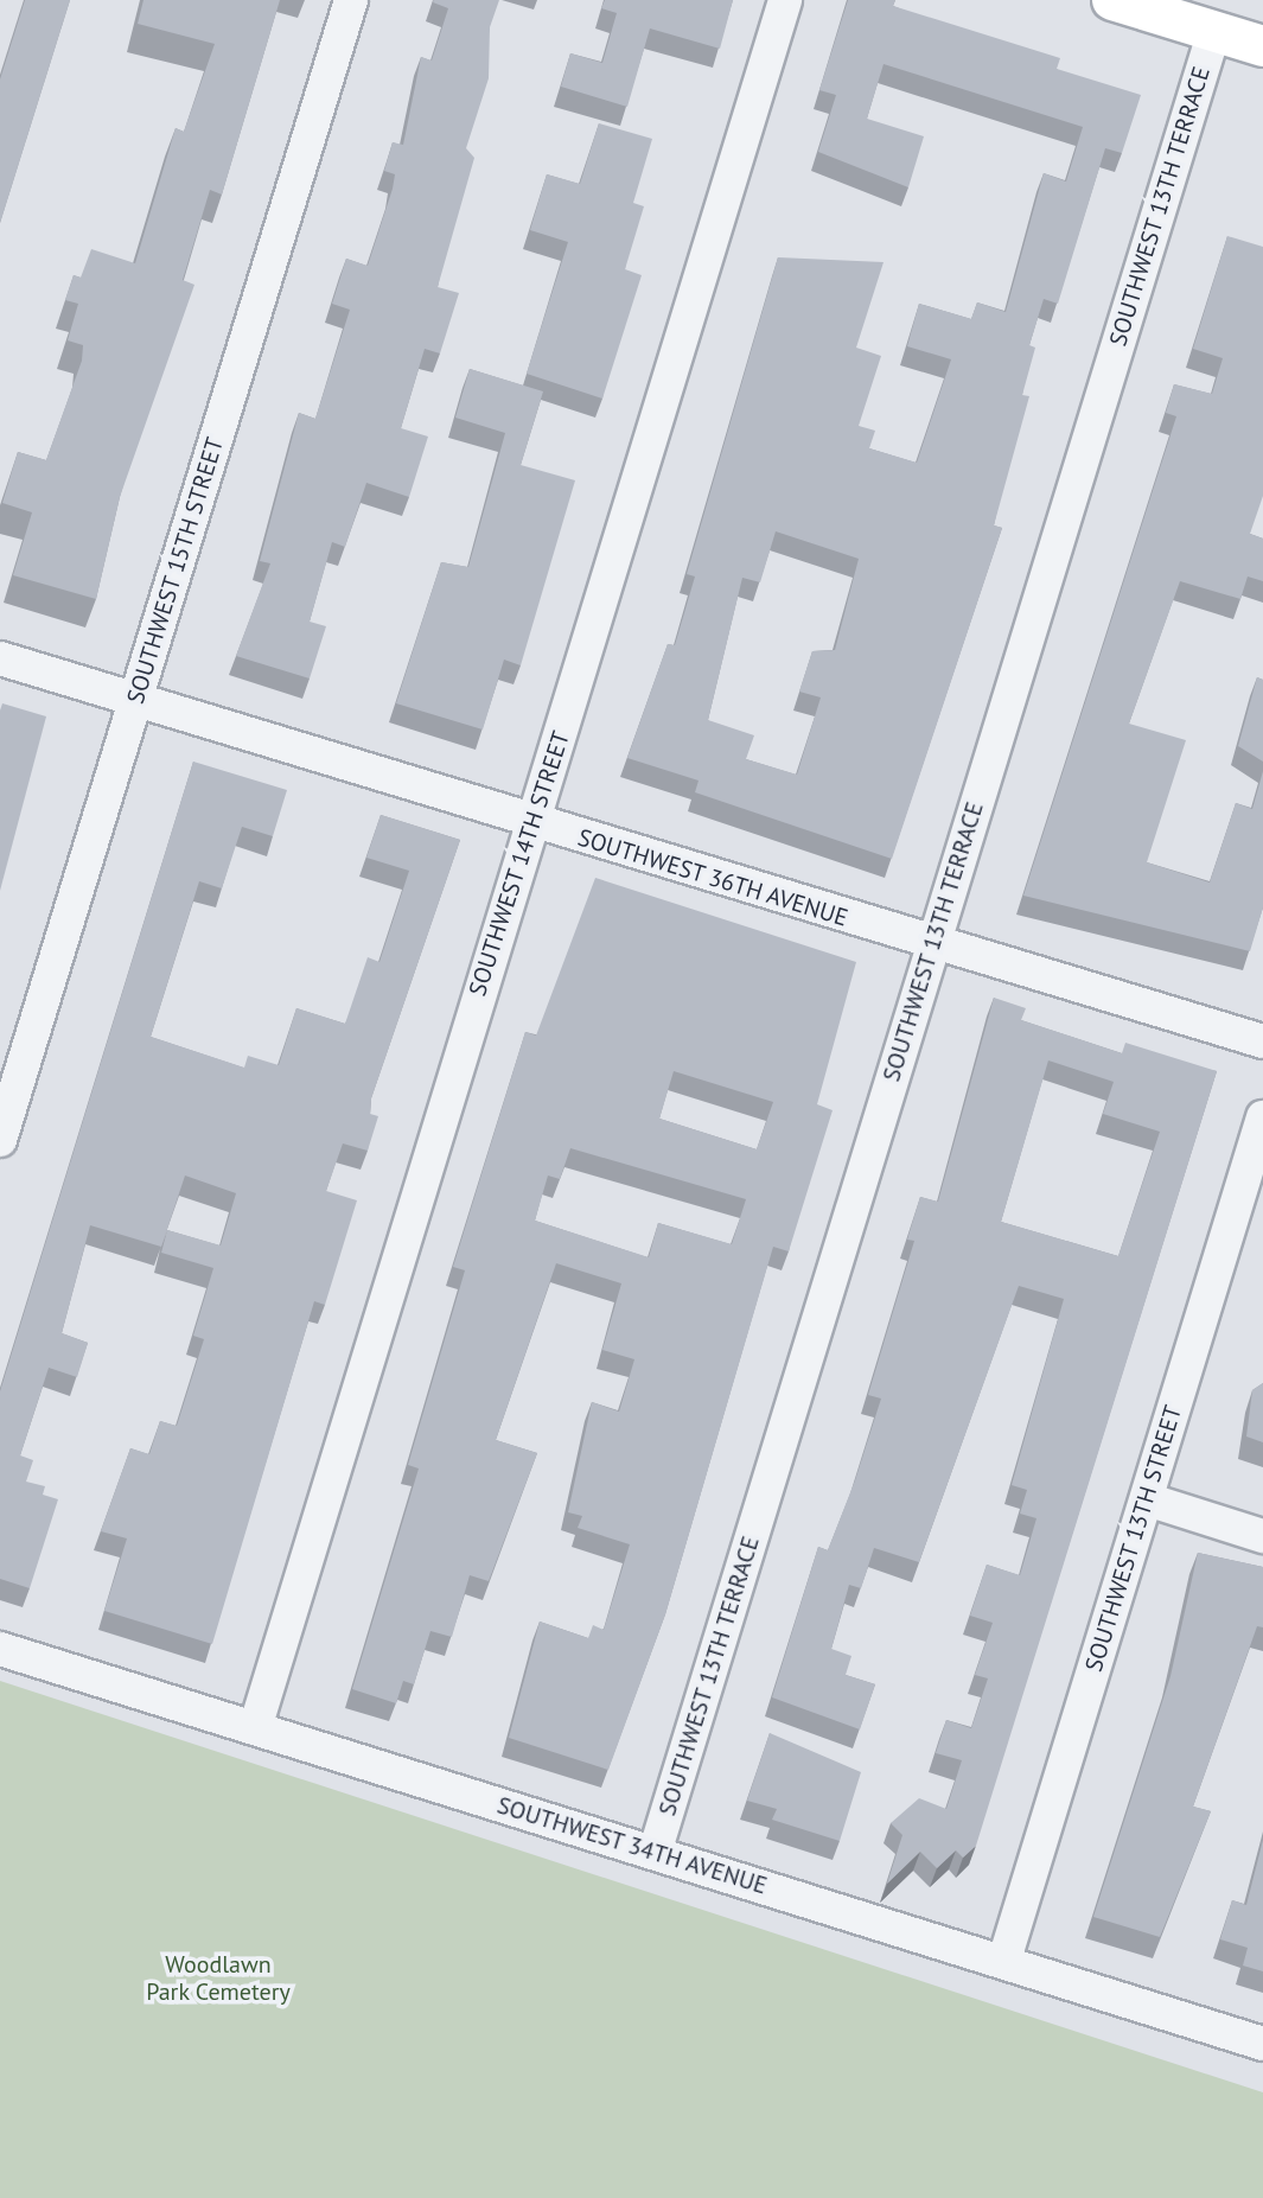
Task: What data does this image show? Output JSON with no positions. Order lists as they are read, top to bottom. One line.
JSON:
{"streets":{"street":["SOUTHWEST 13TH TERRACE","SOUTHWEST 15TH STREET","SOUTHWEST 14TH STREET","SOUTHWEST 36TH AVENUE","SOUTHWEST 13TH STREET","SOUTHWEST 34TH AVENUE"]},"crossings":[["SOUTHWEST 13TH TERRACE","SOUTHWEST 36TH AVENUE"],["SOUTHWEST 13TH TERRACE","SOUTHWEST 34TH AVENUE"],["SOUTHWEST 15TH STREET","SOUTHWEST 36TH AVENUE"],["SOUTHWEST 14TH STREET","SOUTHWEST 36TH AVENUE"],["SOUTHWEST 14TH STREET","SOUTHWEST 34TH AVENUE"],["SOUTHWEST 13TH STREET","SOUTHWEST 34TH AVENUE"]],"parks":["Woodlawn Park Cemetery"]}
